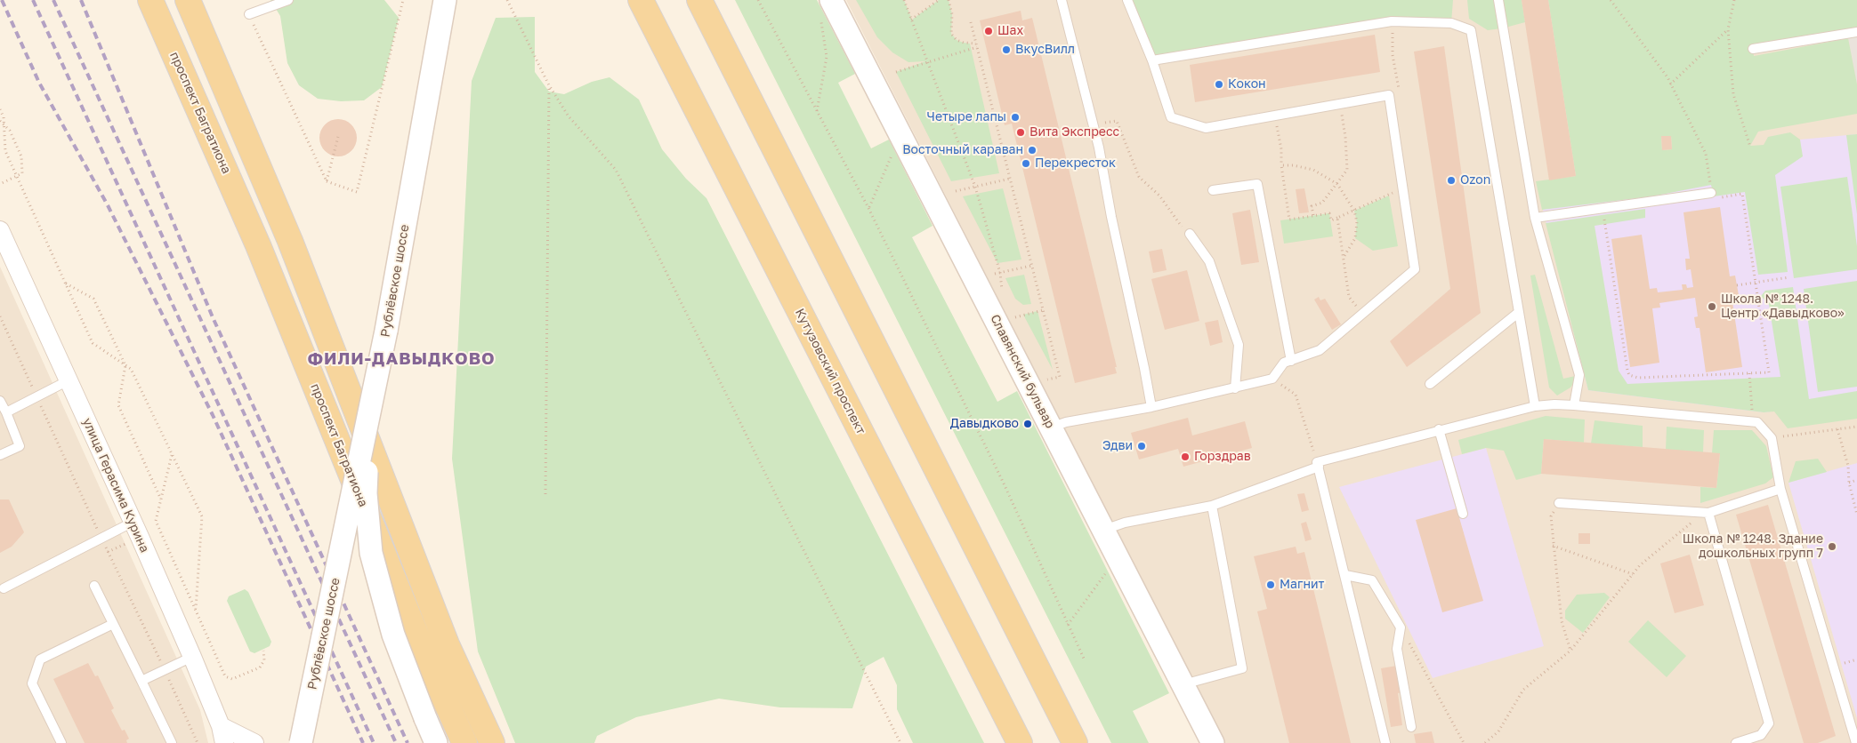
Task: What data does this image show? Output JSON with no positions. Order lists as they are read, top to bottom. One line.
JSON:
{"streets":{"main road":["проспект Багратиона","Кутузовский проспект"],"street":["Рублёвское шоссе","Славянский бульвар","улица Герасима Курина"]},"districts":["ФИЛИ-ДАВЫДКОВО"],"places":["Шах","ВкусВилл","Кокон","Четыре лапы","Вита Экспресс","Восточный караван","Перекресток","Ozon","Школа № 1248. Центр «Давыдково»","Давыдково","Эдви","Горздрав","Школа № 1248. Здание дошкольных групп 7","Магнит"]}
